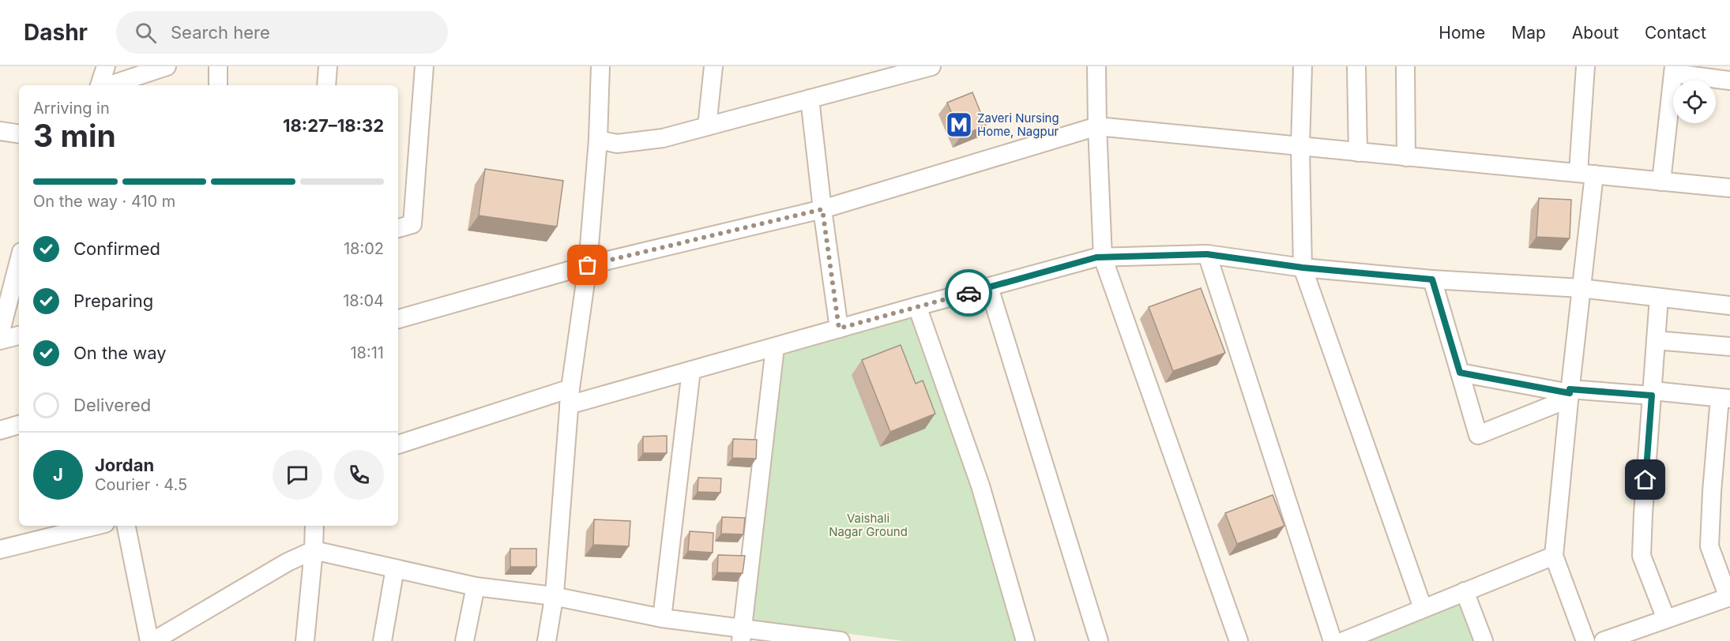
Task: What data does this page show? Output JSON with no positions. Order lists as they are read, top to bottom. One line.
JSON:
{"parks":["Vaishali Nagar Ground"],"places":{"metro station":["Zaveri Nursing Home, Nagpur"]},"page":{"header":"Dashr","search":"Search here","nav":["Home","Map","About","Contact"],"heading":["3 min","Arriving in","18:27–18:32"],"panel":["Jordan","Courier · 4.5"],"bar":"On the way · 410 m","list":[["Confirmed","18:02"],["Preparing","18:04"],["On the way","18:11"],"Delivered"],"round":"J"}}
